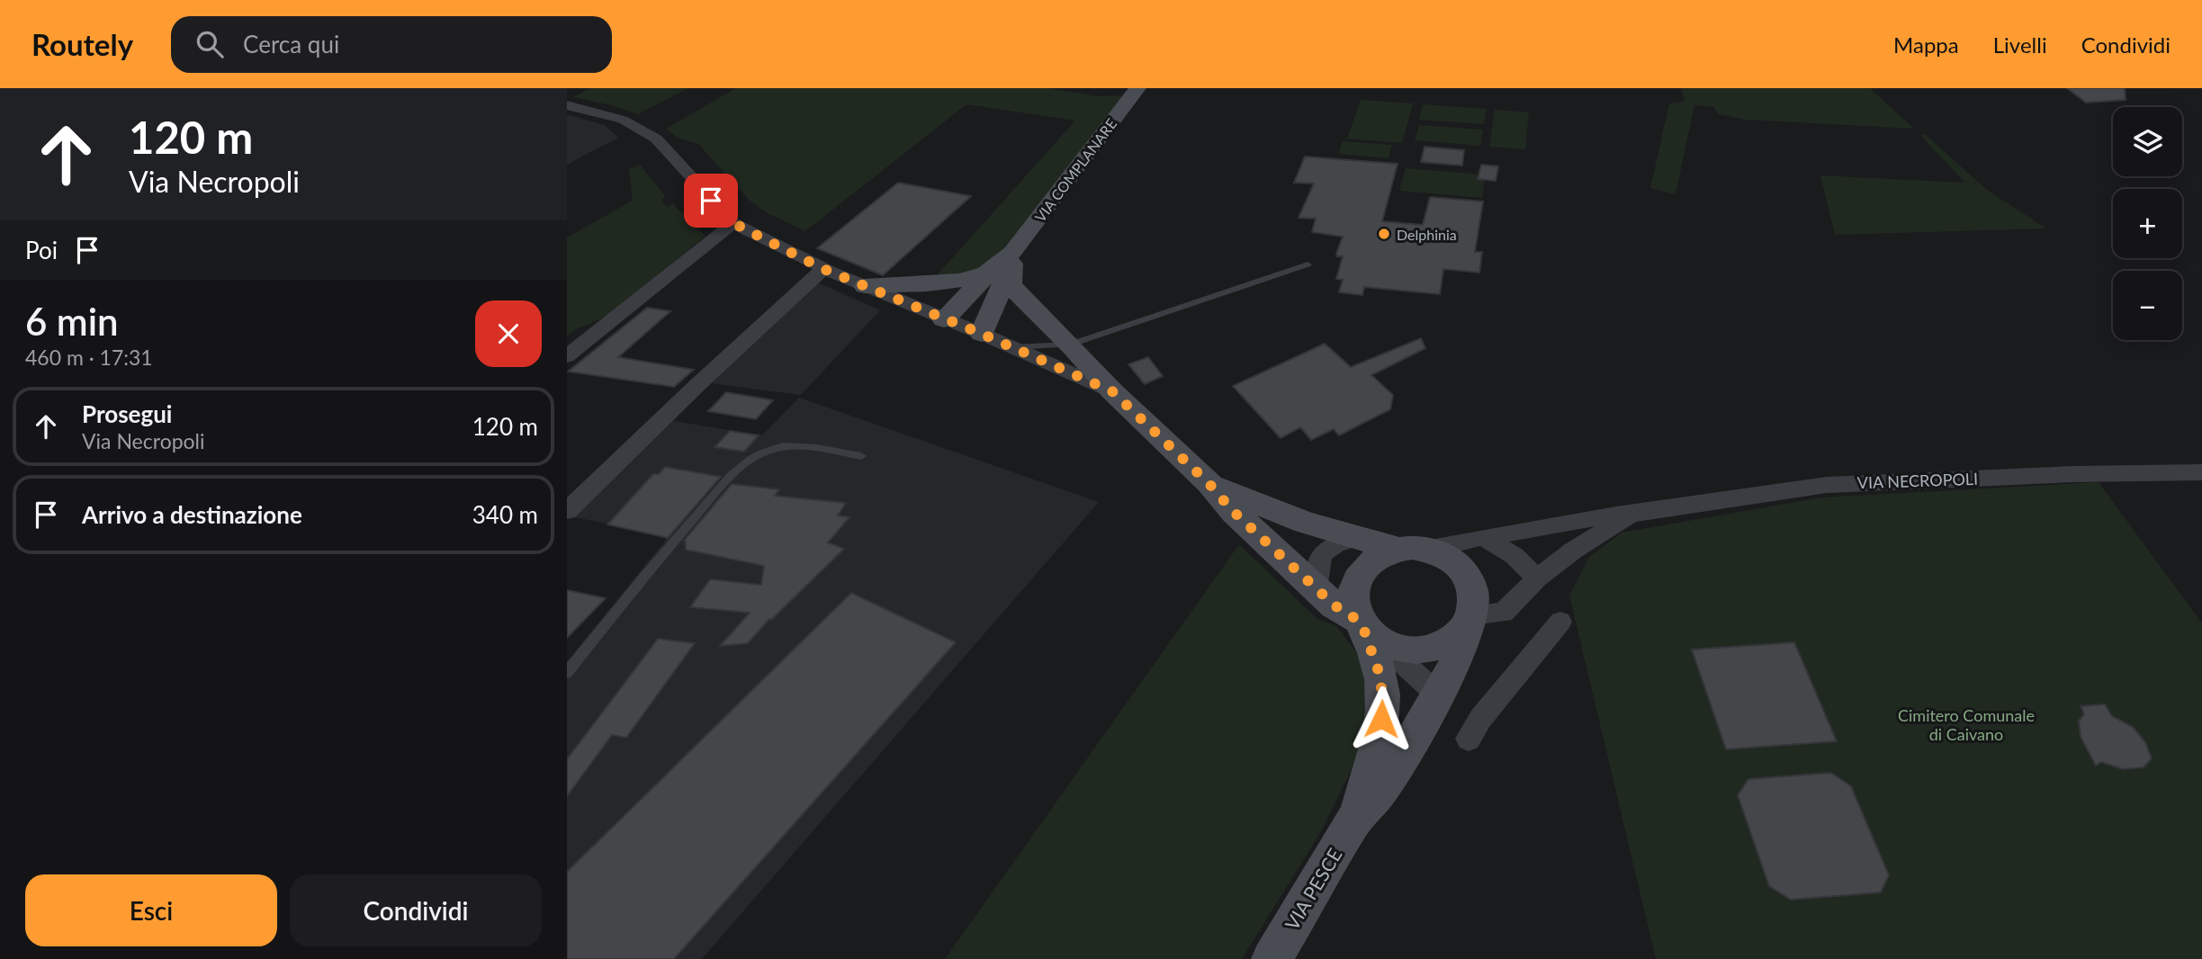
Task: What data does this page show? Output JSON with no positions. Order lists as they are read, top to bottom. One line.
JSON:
{"streets":{"street":["VIA COMPLANARE","VIA NECROPOLI","VIA PESCE"]},"parks":["Cimitero Comunale di Caivano"],"places":["Delphinia"],"page":{"header":"Routely","search":"Cerca qui","nav":["Mappa","Livelli","Condividi"],"turn":["120 m","Via Necropoli"],"map_buttons":["+","−"],"then":"Poi","heading":["6 min","460 m · 17:31"],"list":[{"name":"Prosegui","note":"Via Necropoli","value":"120 m"},{"name":"Arrivo a destinazione","value":"340 m"}],"buttons":["Esci","Condividi"]}}
